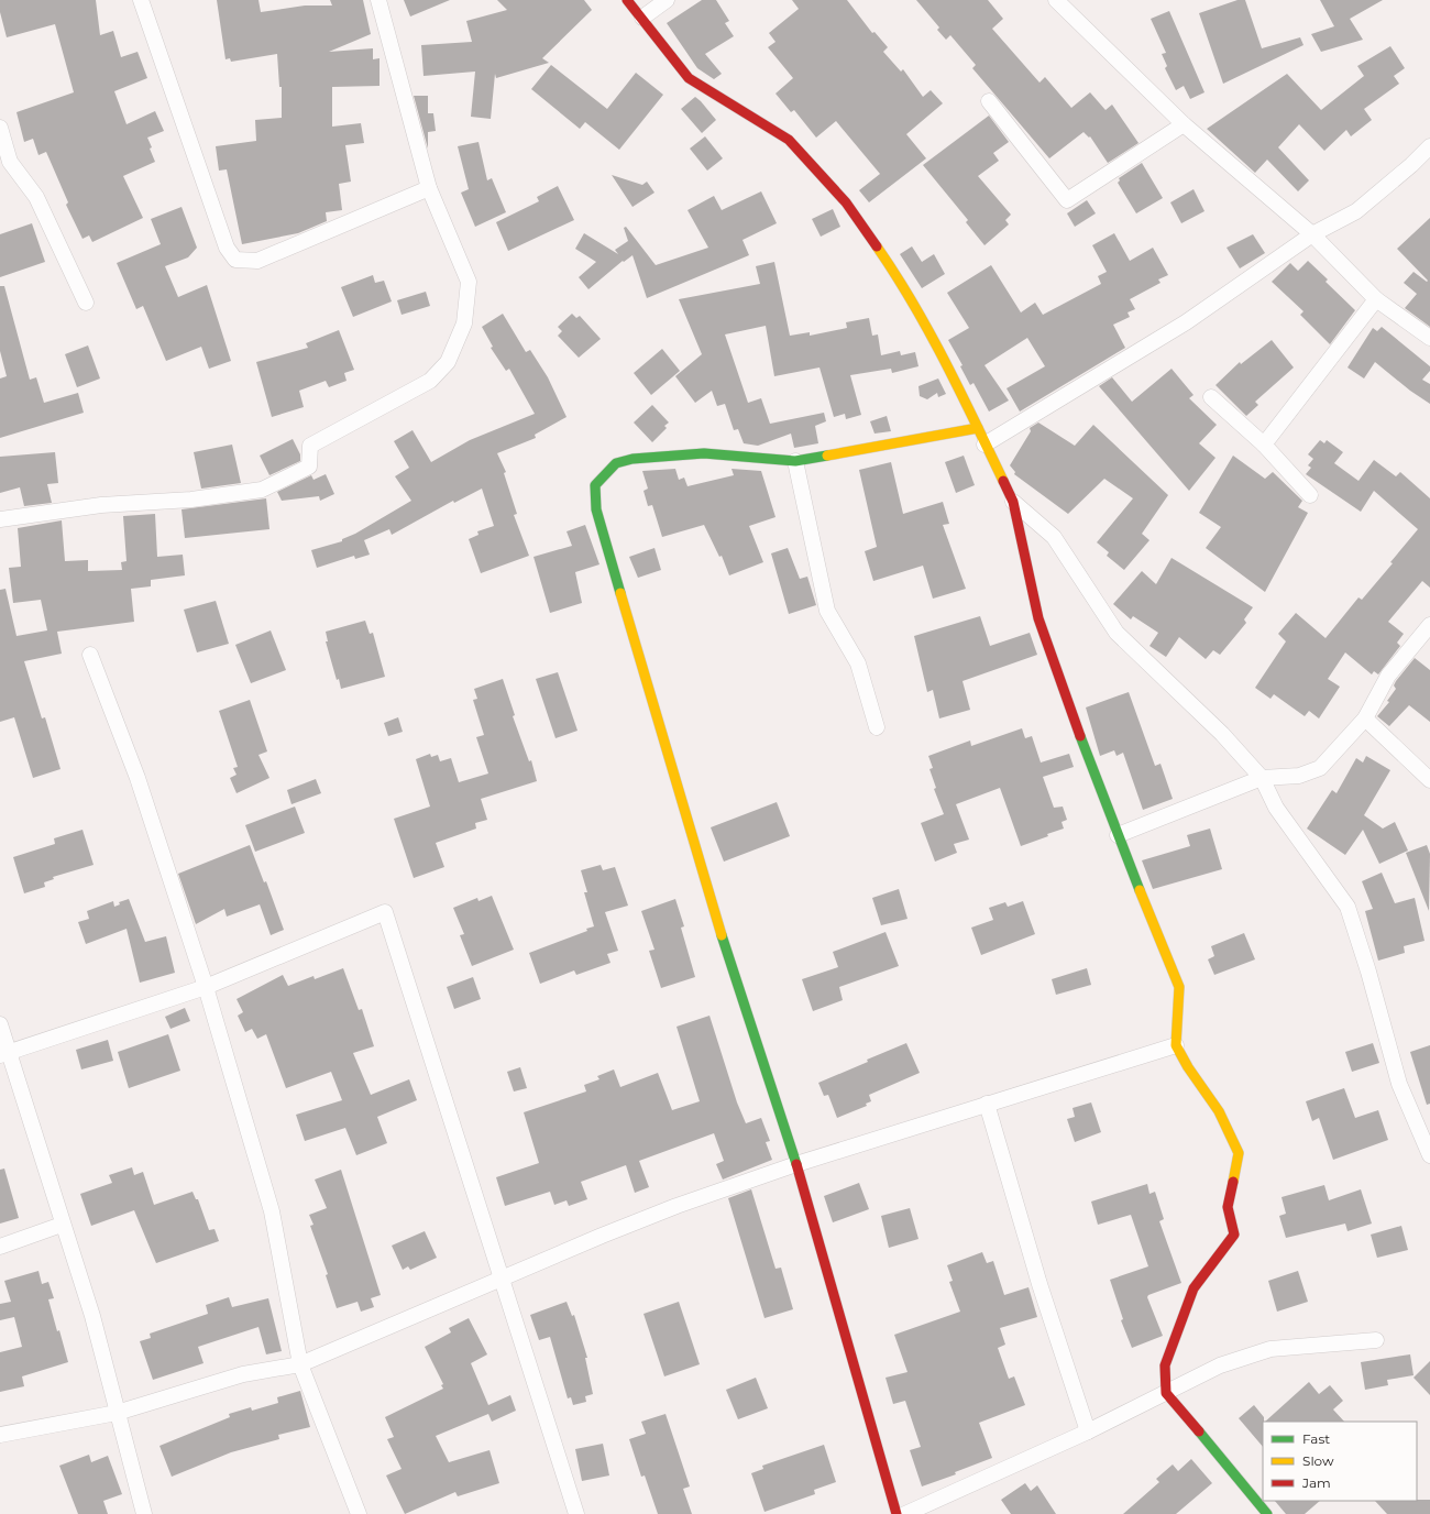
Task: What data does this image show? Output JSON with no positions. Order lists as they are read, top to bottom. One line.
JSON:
{"legend":["Fast","Slow","Jam"]}
